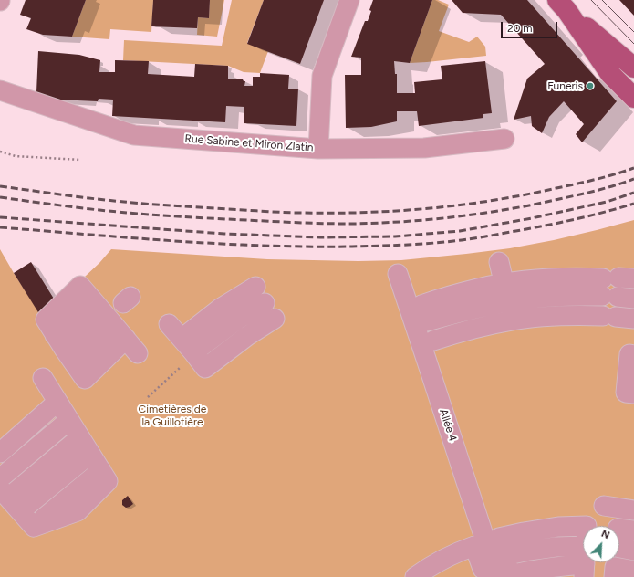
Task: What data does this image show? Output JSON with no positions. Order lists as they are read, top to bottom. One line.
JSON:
{"streets":{"street":["Rue Sabine et Miron Zlatin","Allée 4"]},"parks":["Cimetières de la Guillotière"],"places":["Funeris"],"scale_bar":"20 m","north":"top right"}
